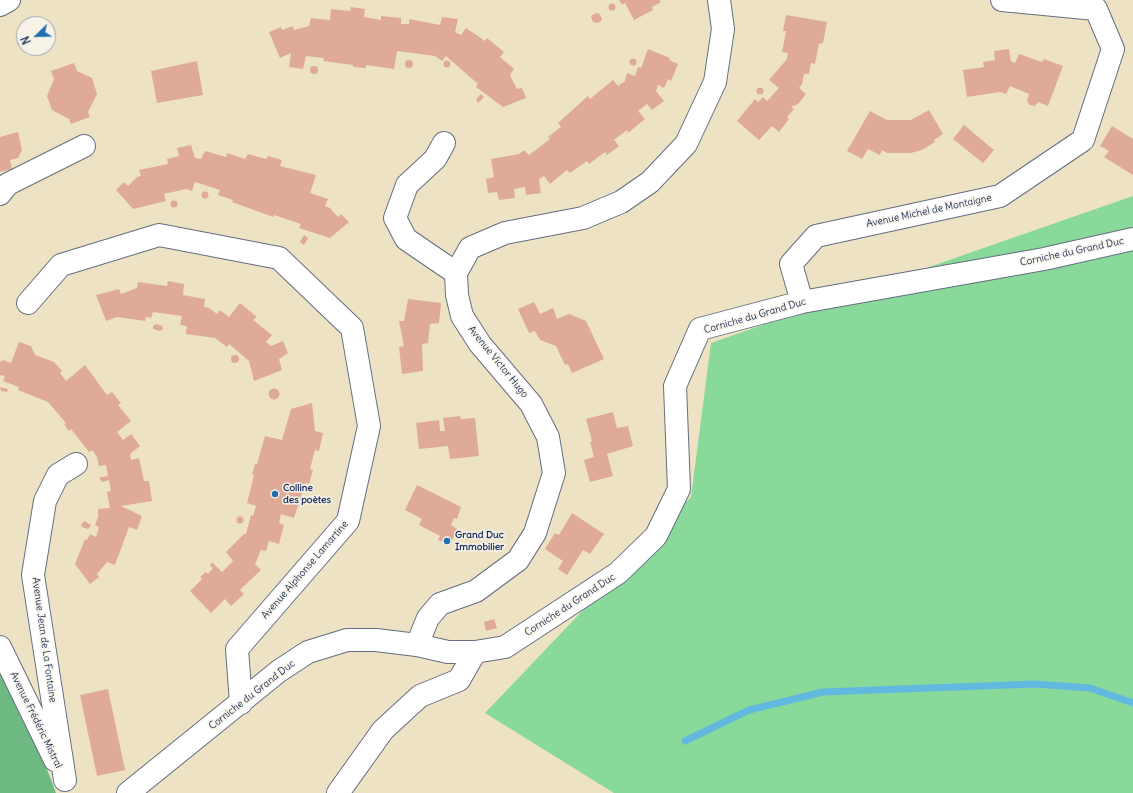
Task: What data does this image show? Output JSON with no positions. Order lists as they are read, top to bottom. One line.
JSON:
{"streets":{"street":["Avenue Michel de Montaigne","Corniche du Grand Duc","Avenue Victor Hugo","Avenue Alphonse Lamartine","Avenue Jean de La Fontaine","Avenue Frédéric Mistral"]},"crossings":[["Avenue Michel de Montaigne","Corniche du Grand Duc"],["Corniche du Grand Duc","Avenue Victor Hugo"],["Corniche du Grand Duc","Avenue Alphonse Lamartine"],["Avenue Jean de La Fontaine","Avenue Frédéric Mistral"]],"places":["Colline des poètes","Grand Duc Immobilier"],"north":"bottom left"}
